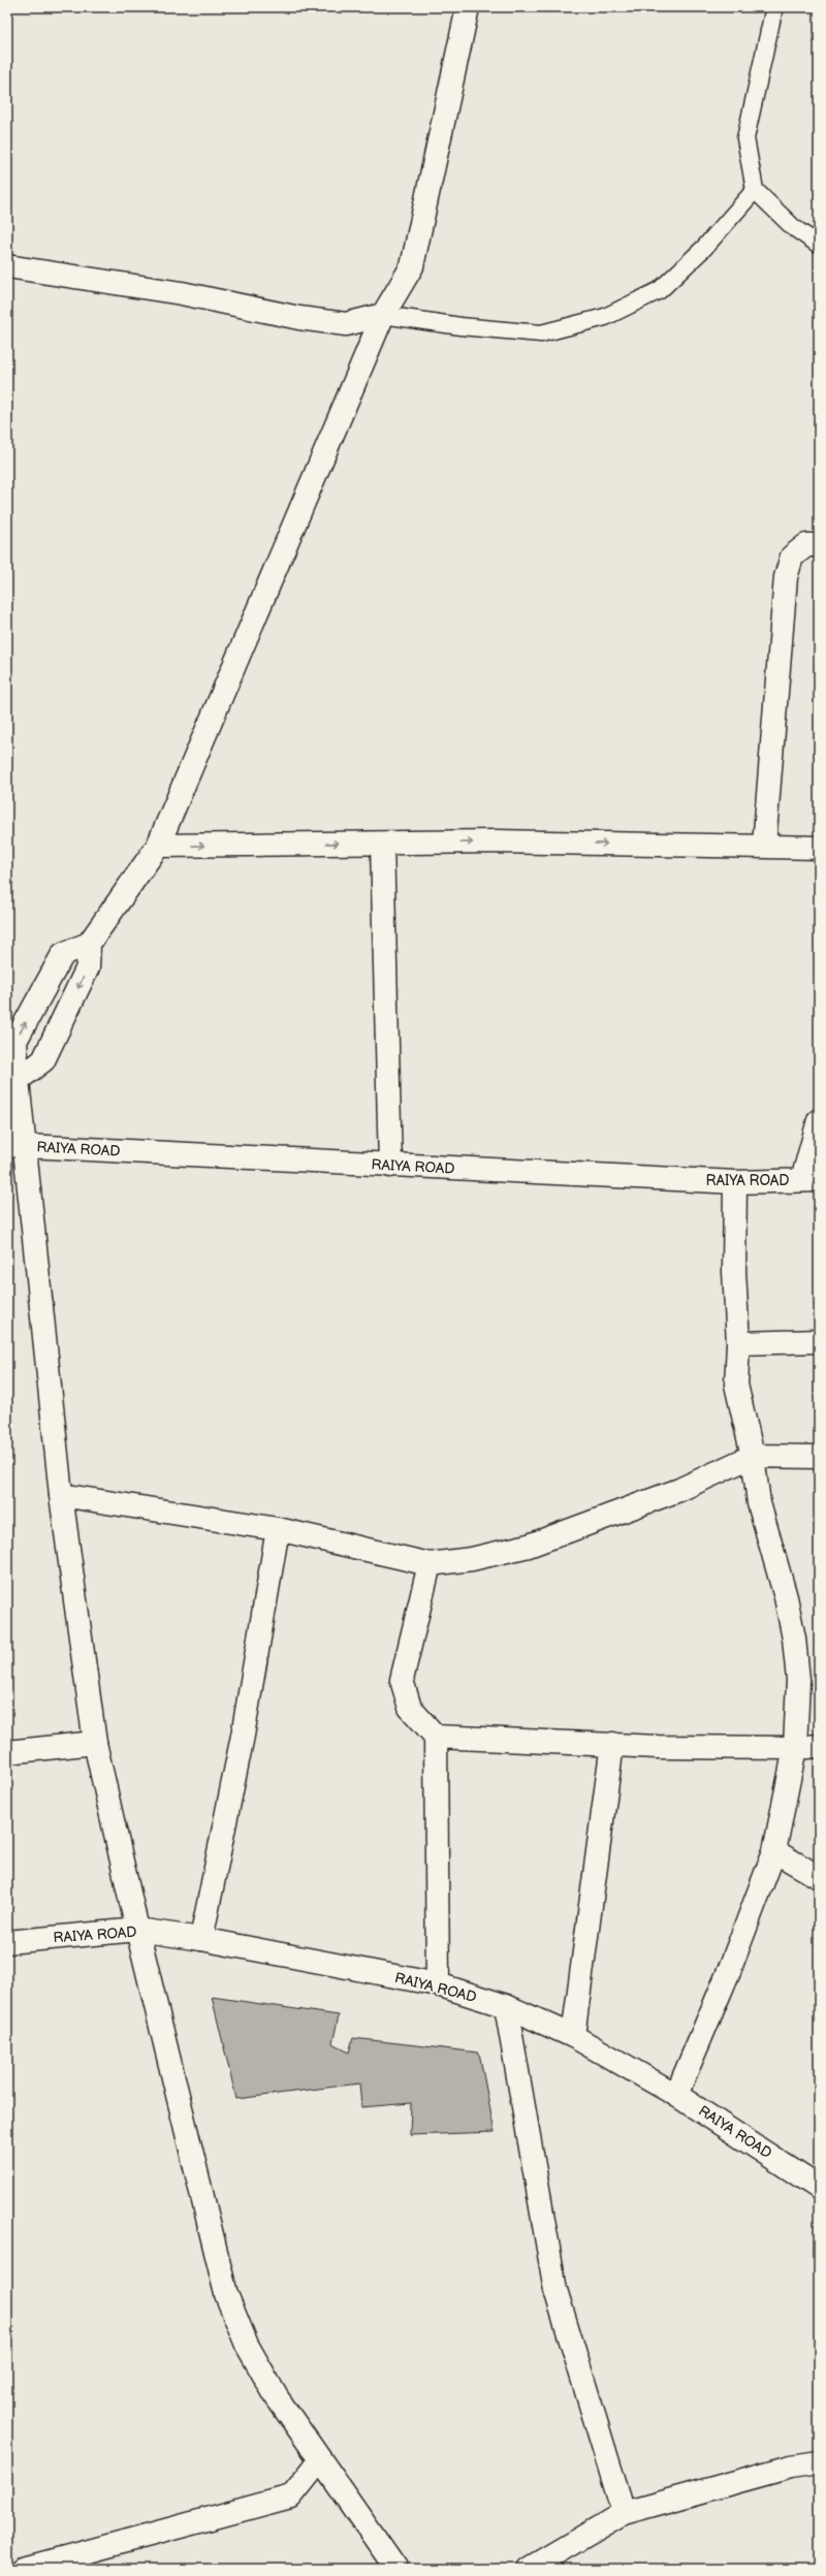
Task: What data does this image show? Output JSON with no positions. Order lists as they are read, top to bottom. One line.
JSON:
{"streets":{"street":["RAIYA ROAD"]}}
